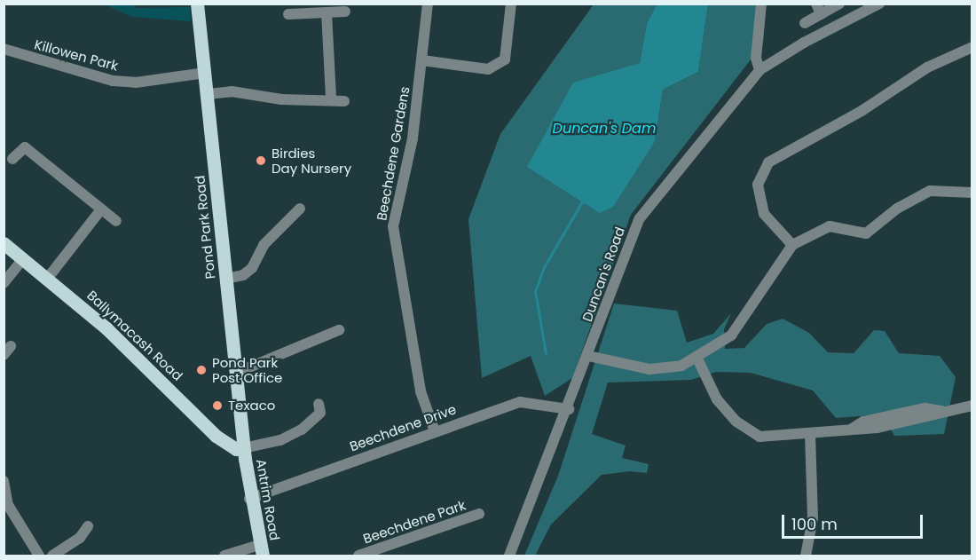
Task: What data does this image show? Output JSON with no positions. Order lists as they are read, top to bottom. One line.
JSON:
{"streets":{"main road":["Pond Park Road","Ballymacash Road","Antrim Road"],"street":["Killowen Park","Beechdene Gardens","Duncan's Road","Beechdene Drive","Beechdene Park"]},"crossings":[["Killowen Park","Pond Park Road"],["Beechdene Gardens","Beechdene Drive"],["Pond Park Road","Ballymacash Road"],["Pond Park Road","Antrim Road"],["Duncan's Road","Beechdene Drive"],["Ballymacash Road","Antrim Road"],["Beechdene Drive","Antrim Road"]],"water":["Duncan's Dam"],"places":["Birdies Day Nursery","Pond Park Post Office","Texaco"],"scale_bar":"100 m"}
